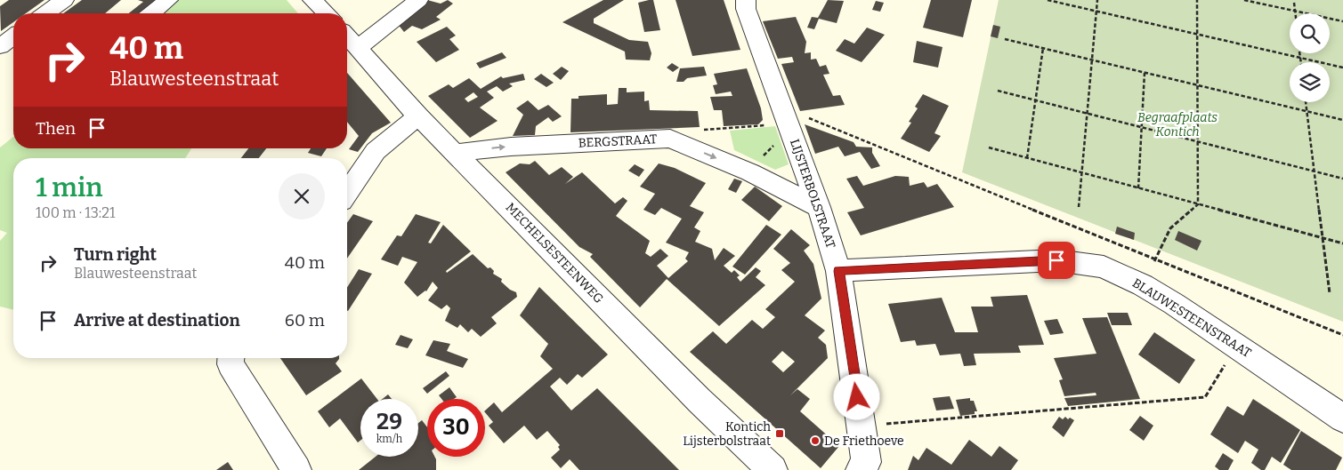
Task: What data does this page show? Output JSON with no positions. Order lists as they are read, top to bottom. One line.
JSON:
{"streets":{"street":["BERGSTRAAT","LIJSTERBOLSTRAAT","MECHELSESTEENWEG","BLAUWESTEENSTRAAT"]},"crossings":[["BERGSTRAAT","LIJSTERBOLSTRAAT"],["BERGSTRAAT","MECHELSESTEENWEG"],["LIJSTERBOLSTRAAT","BLAUWESTEENSTRAAT"]],"one_way":["BERGSTRAAT"],"parks":["Begraafplaats Kontich"],"places":{"transit":["Kontich Lijsterbolstraat"],"other":["De Friethoeve"]},"page":{"turn":["40 m","Blauwesteenstraat"],"then":"Then","heading":["1 min","100 m · 13:21"],"list":[{"name":"Turn right","note":"Blauwesteenstraat","value":"40 m"},{"name":"Arrive at destination","value":"60 m"}],"speed":"29 km/h","limit":"30"}}
